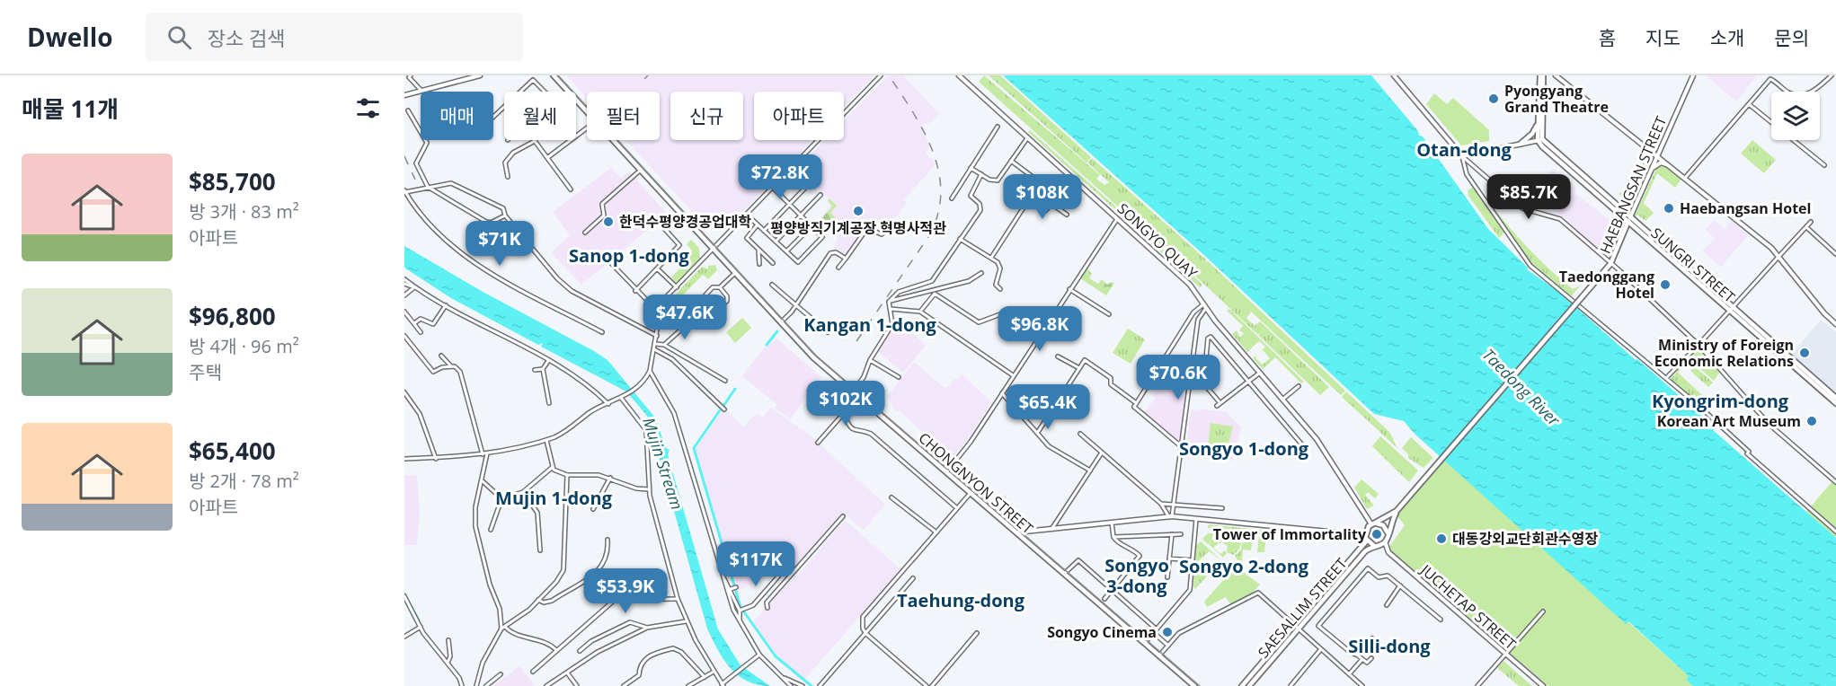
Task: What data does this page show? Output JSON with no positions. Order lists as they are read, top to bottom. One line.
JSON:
{"streets":{"main road":["HAEBANGSAN STREET","SONGYO QUAY","SUNGRI STREET","CHONGNYON STREET","JUCHETAP STREET","SAESALLIM STREET"]},"crossings":[["HAEBANGSAN STREET","SUNGRI STREET"],["SONGYO QUAY","JUCHETAP STREET"],["SONGYO QUAY","SAESALLIM STREET"],["JUCHETAP STREET","SAESALLIM STREET"]],"districts":["Otan-dong","Sanop 1-dong","Kangan 1-dong","Kyongrim-dong","Songyo 1-dong","Mujin 1-dong","Songyo 3-dong","Songyo 2-dong","Taehung-dong","Silli-dong"],"water":["Taedong River","Mujin Stream"],"places":["Pyongyang Grand Theatre","Haebangsan Hotel","평양방직기계공장 혁명사적관","한덕수평양경공업대학","Taedonggang Hotel","Ministry of Foreign Economic Relations","Korean Art Museum","Tower of Immortality","대동강외교단회관수영장","Songyo Cinema"],"page":{"header":"Dwello","search":"장소 검색","nav":["홈","지도","소개","문의"],"heading":"매물 11개","chip":["매매","월세","필터","신규","아파트"],"list":[{"name":"$85,700","note":"방 3개 · 83 m² · 아파트"},{"name":"$96,800","note":"방 4개 · 96 m² · 주택"},{"name":"$65,400","note":"방 2개 · 78 m² · 아파트"}],"price":["$72.8K","$108K","$85.7K","$71K","$47.6K","$96.8K","$70.6K","$102K","$65.4K","$117K","$53.9K"]}}
